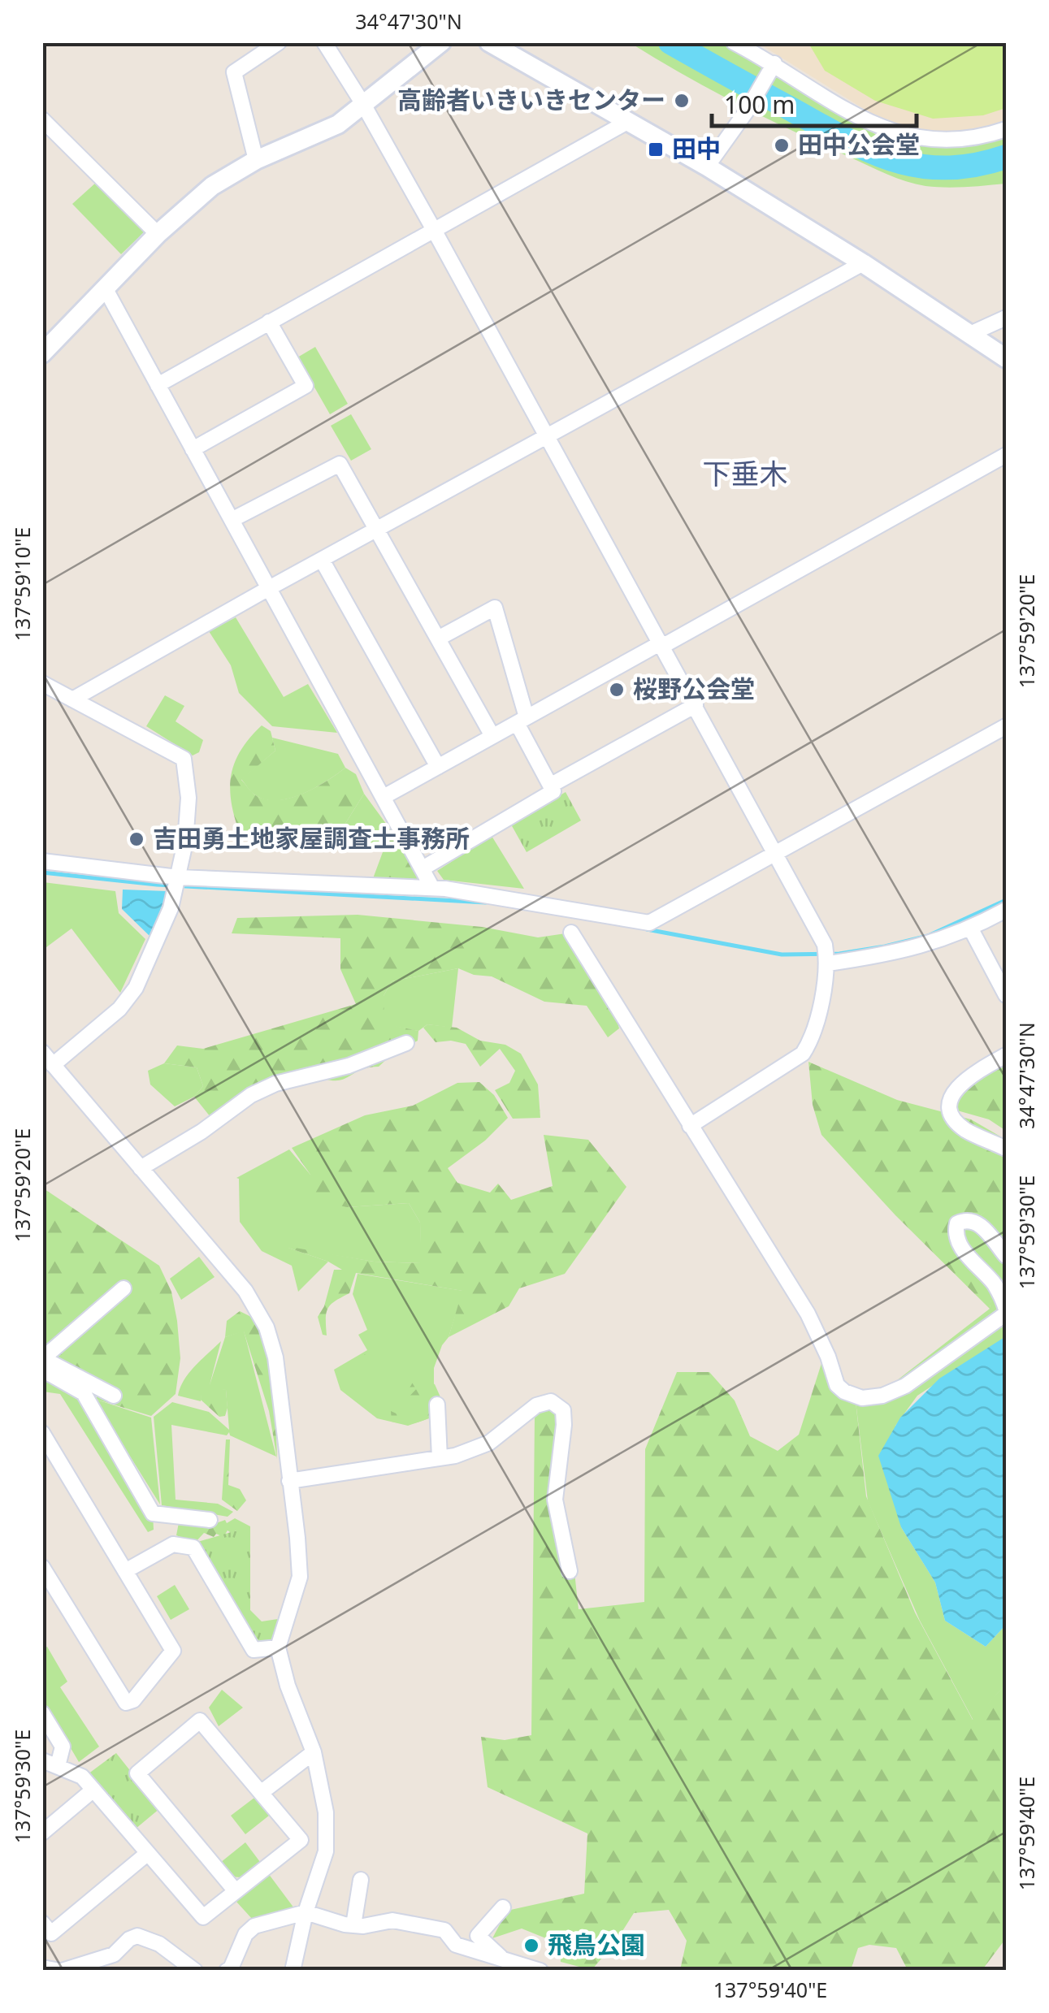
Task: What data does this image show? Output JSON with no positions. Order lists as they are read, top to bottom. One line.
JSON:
{"districts":["下垂木"],"places":{"other":["高齢者いきいきセンター","田中公会堂","桜野公会堂","吉田勇土地家屋調査士事務所","飛鳥公園"],"transit":["田中"]},"scale_bar":"100 m","coordinates":["34°47'30\"N","137°59'10\"E","137°59'20\"E","137°59'30\"E","137°59'40\"E"]}
